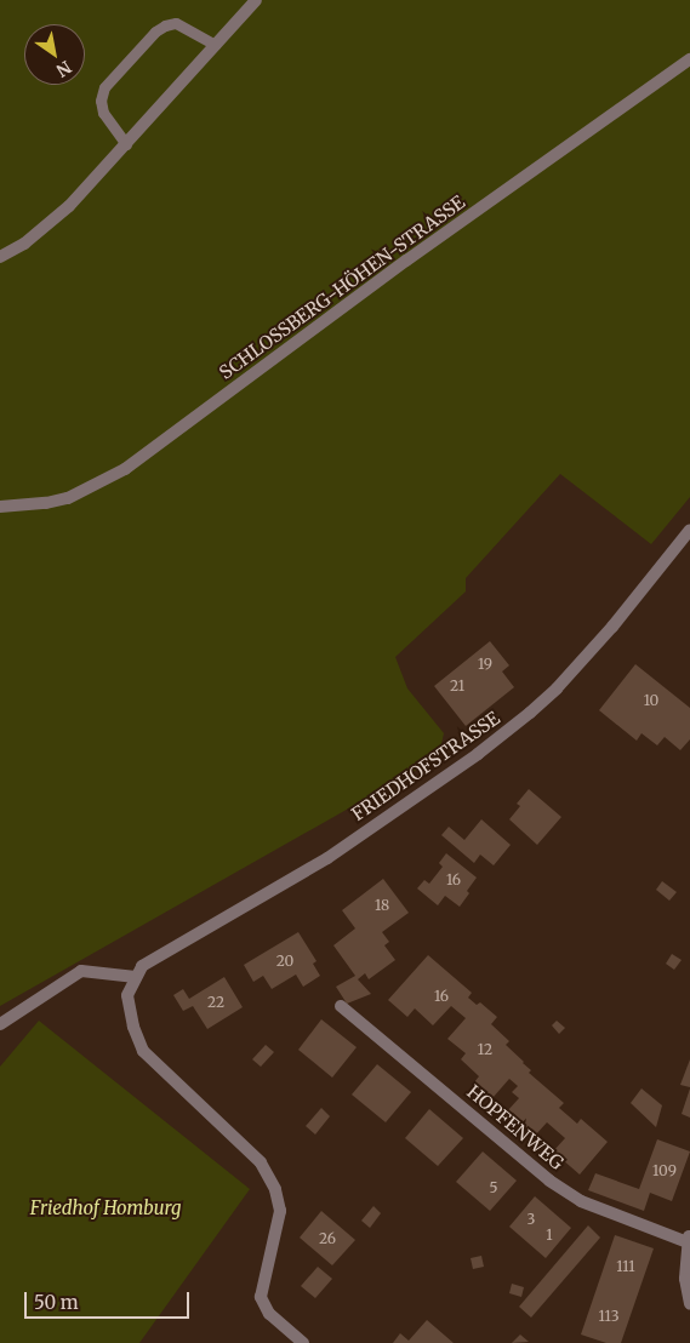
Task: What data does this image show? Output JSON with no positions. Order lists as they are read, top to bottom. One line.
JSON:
{"streets":{"street":["SCHLOSSBERG-HÖHEN-STRASSE","FRIEDHOFSTRASSE","HOPFENWEG"]},"parks":["Friedhof Homburg"],"house_numbers":["19","21","10","16","18","20","16","22","12","109","5","3","1","26","111","113"],"scale_bar":"50 m","north":"bottom right"}
